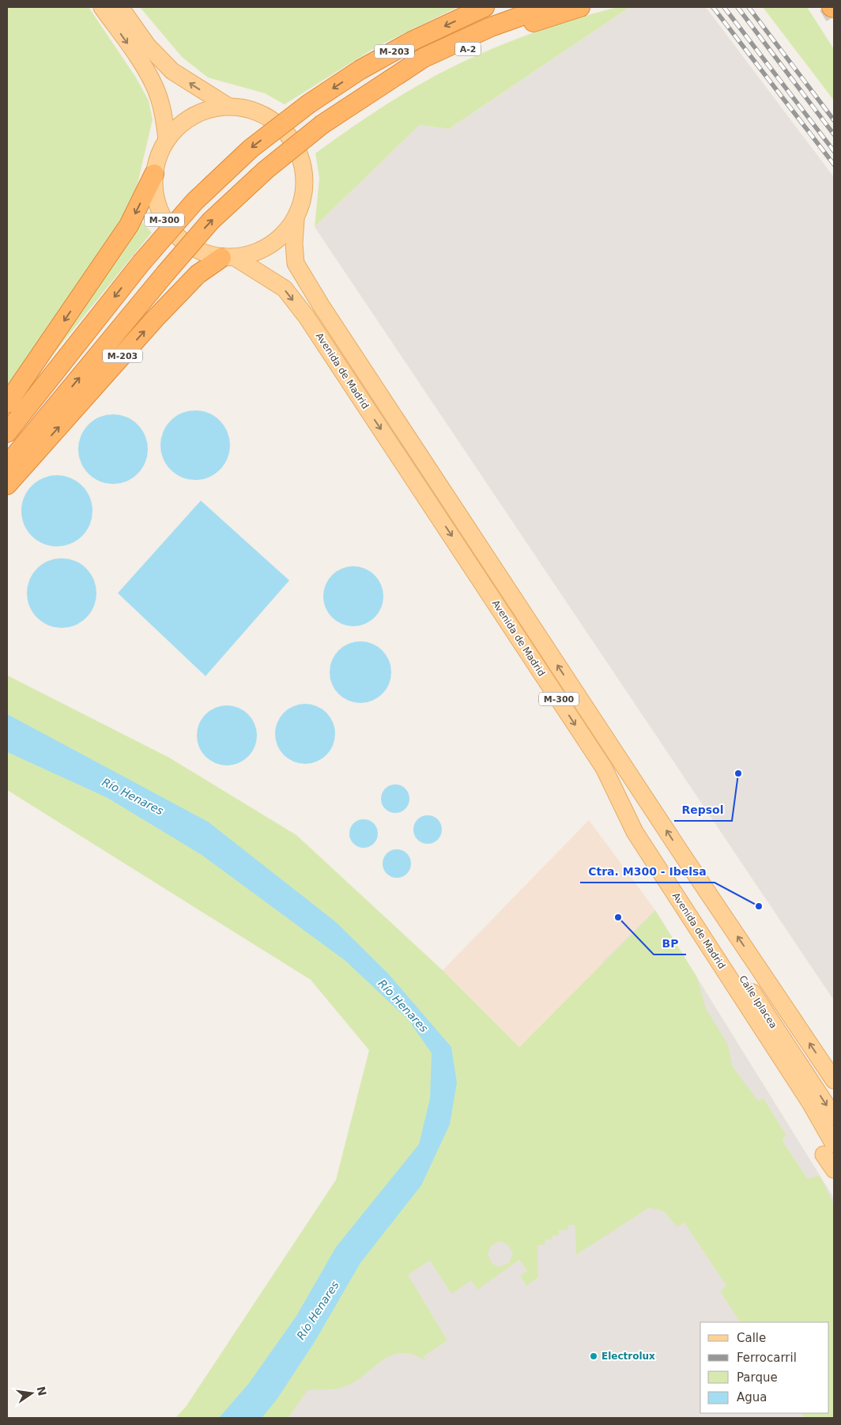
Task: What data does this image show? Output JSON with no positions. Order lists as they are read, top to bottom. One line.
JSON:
{"streets":{"highway":["A-2","M-203"],"main road":["M-300","Avenida de Madrid","Calle Iplacea"]},"crossings":[["A-2","M-203"],["M-203","M-300"],["M-203","Avenida de Madrid"],["M-300","Avenida de Madrid"],["Avenida de Madrid","Calle Iplacea"]],"one_way":["Calle Iplacea"],"water":["Río Henares"],"places":["Repsol","Ctra. M300 - Ibelsa","BP","Electrolux"],"legend":["Calle","Ferrocarril","Parque","Agua"],"north":"right"}
